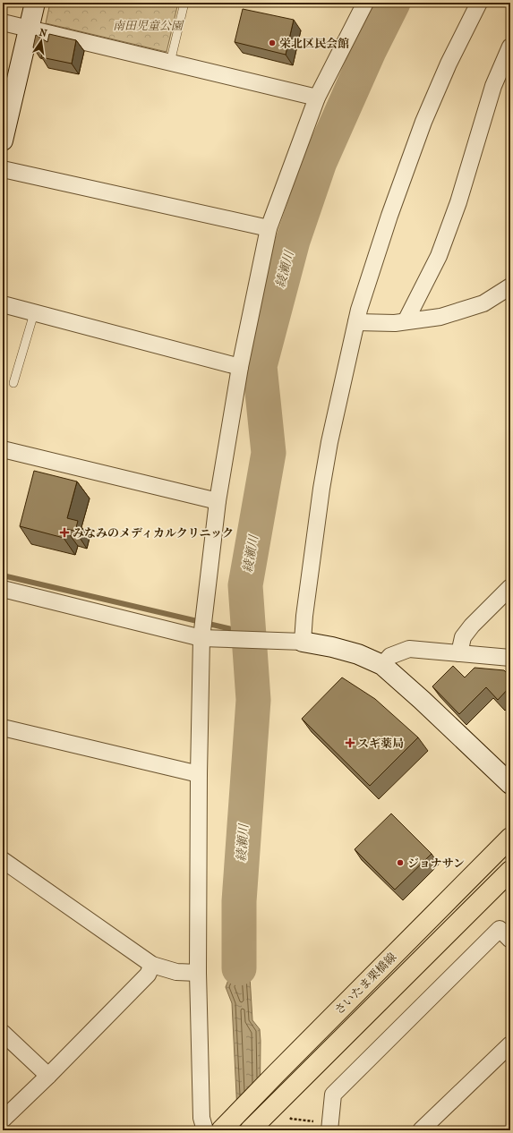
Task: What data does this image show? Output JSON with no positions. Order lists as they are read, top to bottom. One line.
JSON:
{"streets":{"main road":["さいたま栗橋線"]},"water":["綾瀬川"],"parks":["南田児童公園"],"places":{"other":["栄北区民会館","ジョナサン"],"health":["みなみのメディカルクリニック","スギ薬局"]},"north":"top"}
